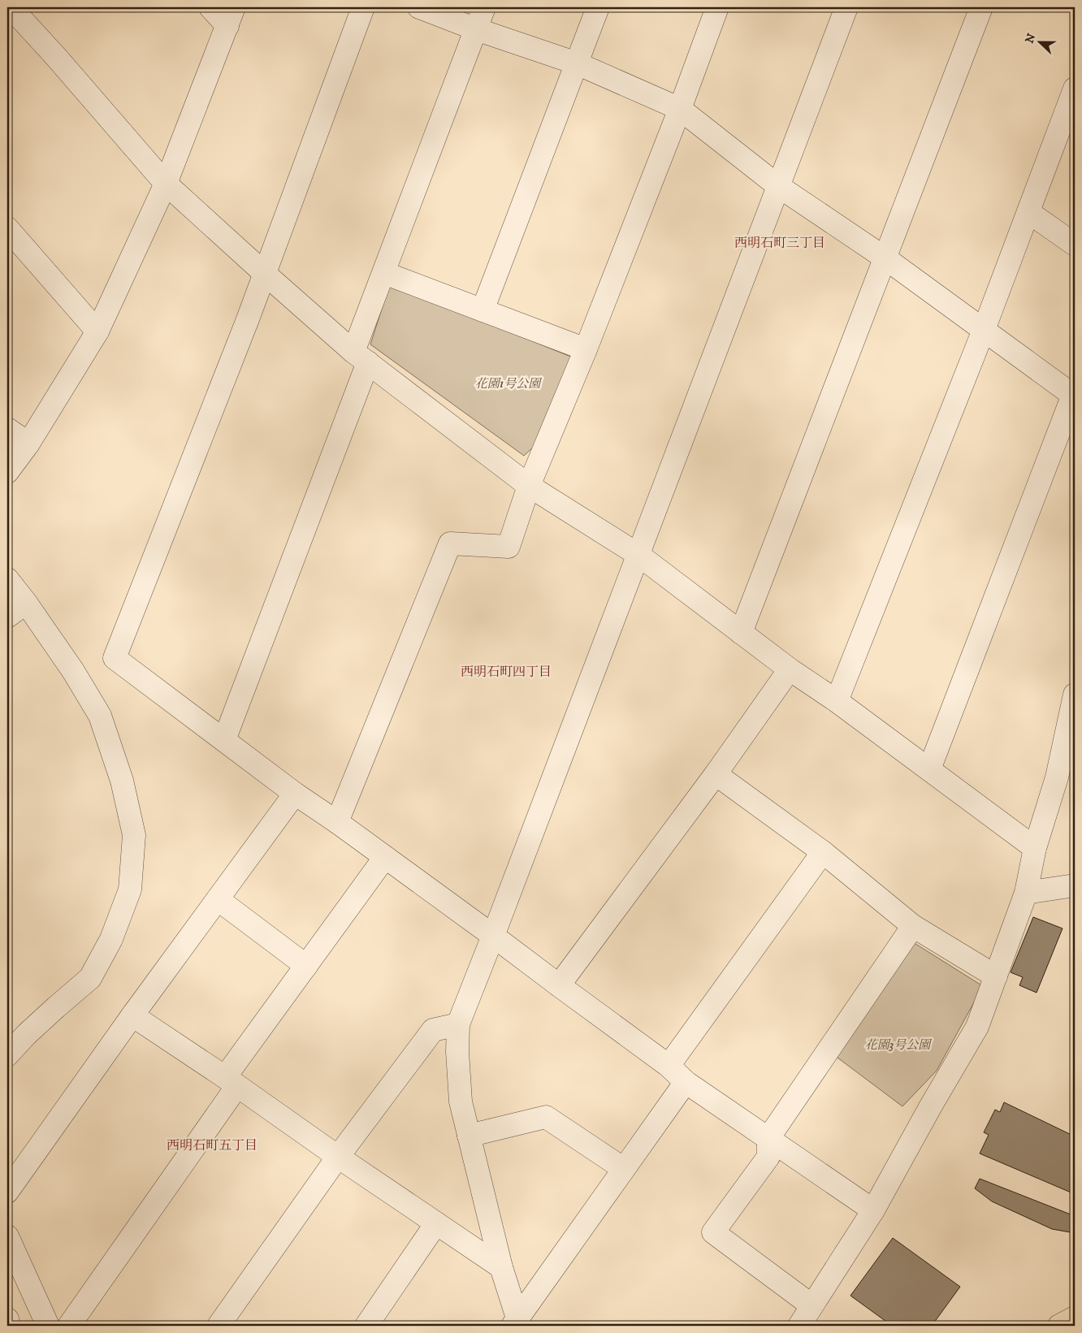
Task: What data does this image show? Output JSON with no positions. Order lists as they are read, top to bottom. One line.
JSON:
{"districts":["西明石町三丁目","西明石町四丁目","西明石町五丁目"],"parks":["花園1号公園","花園3号公園"],"north":"left"}
